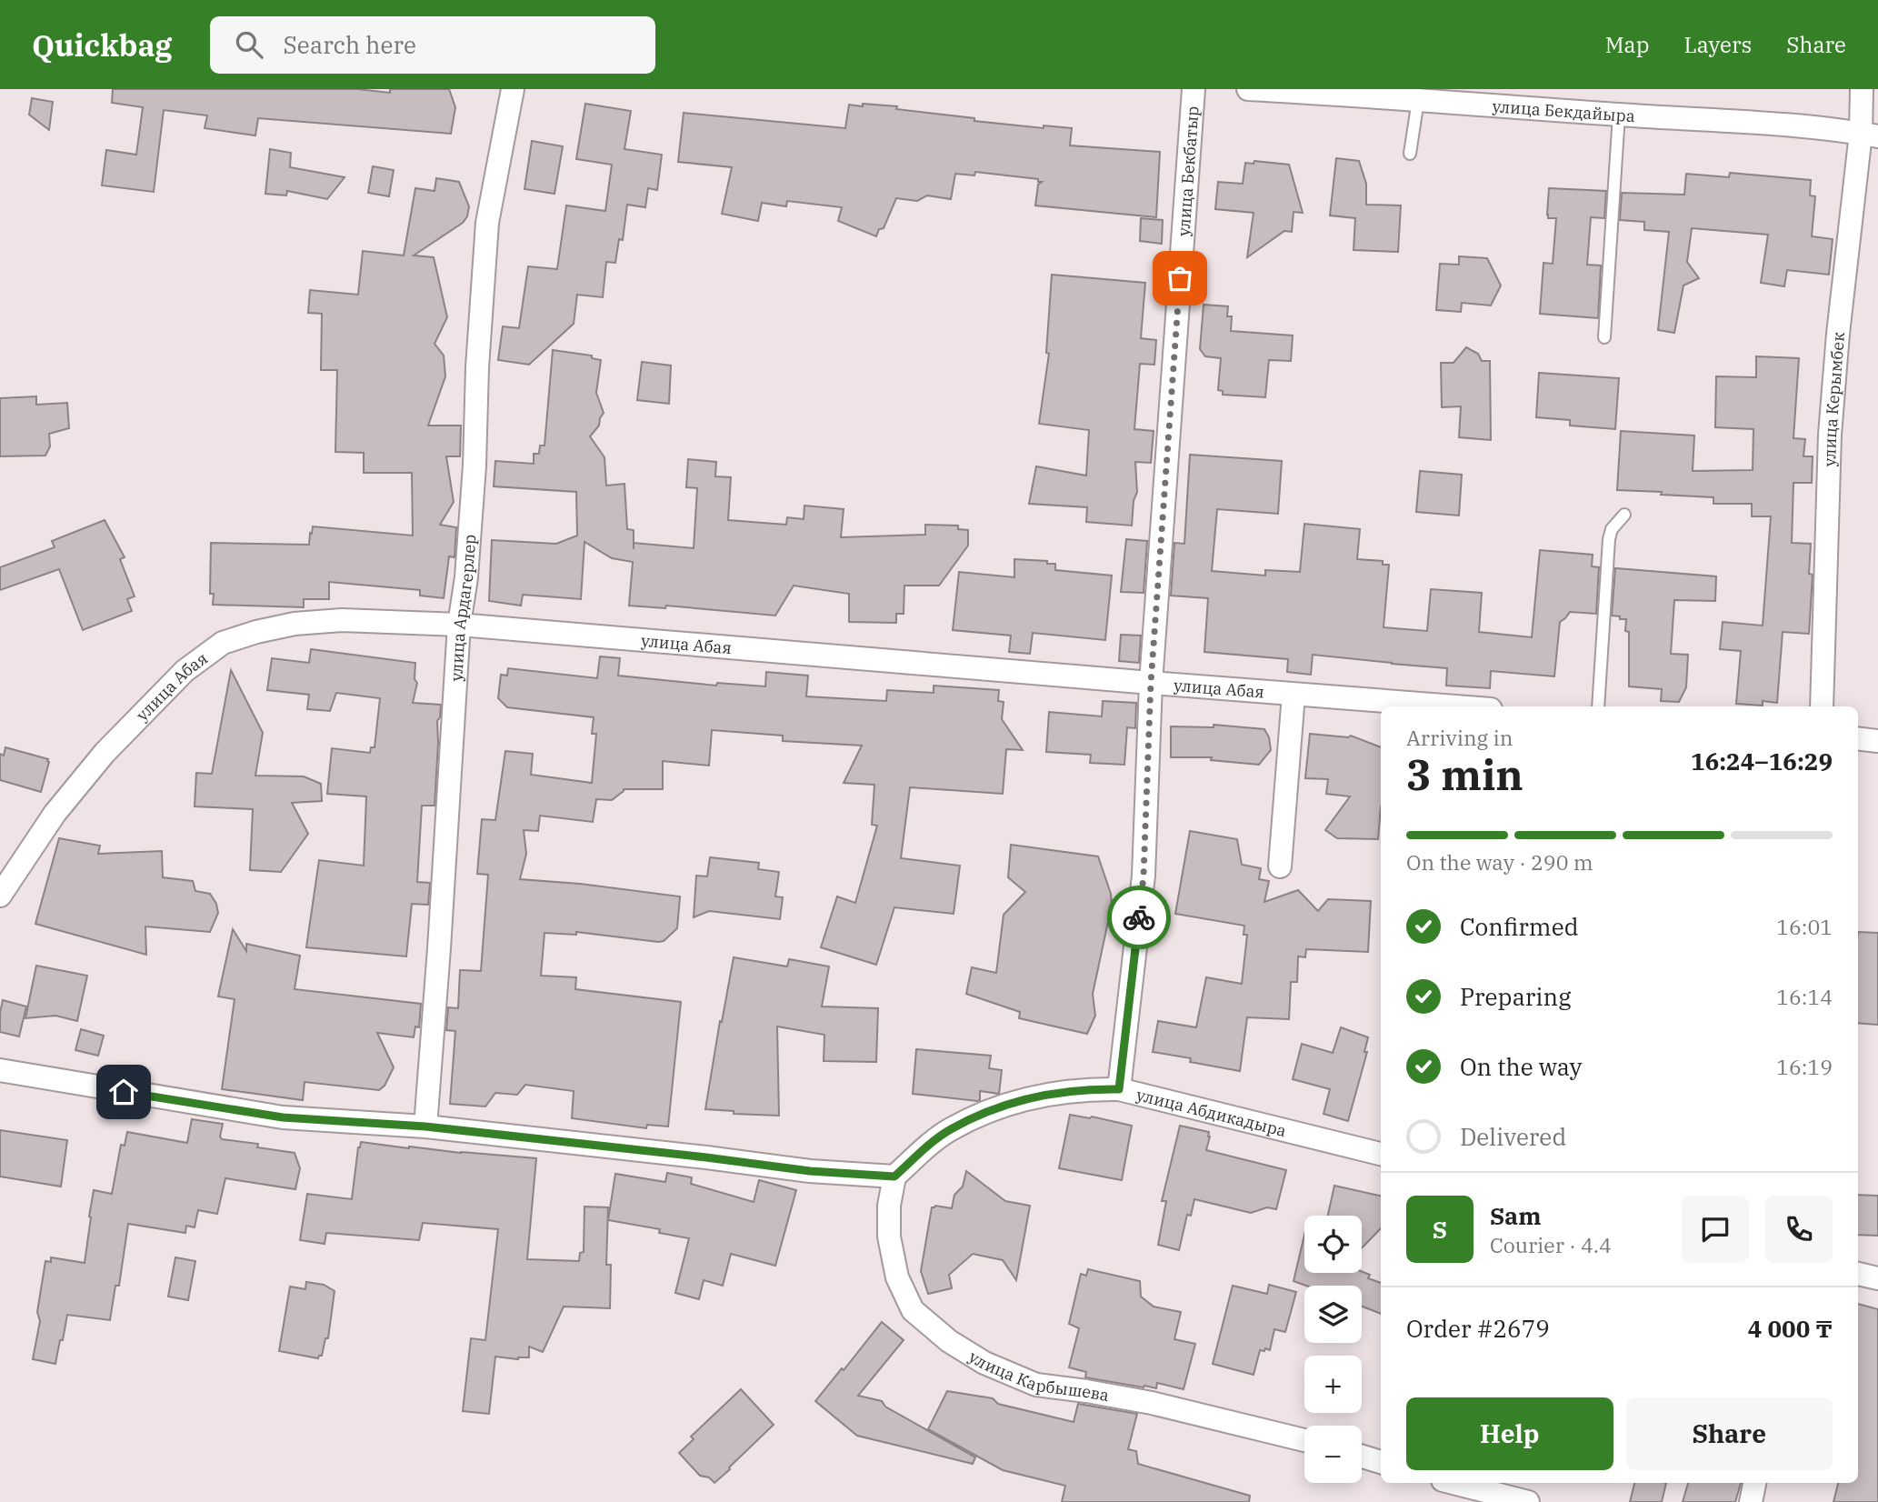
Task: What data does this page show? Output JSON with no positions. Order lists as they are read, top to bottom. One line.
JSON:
{"streets":{"street":["улица Бекдайыра","улица Бекбатыр","улица Керымбек","улица Ардагерлер","улица Абая","улица Абдикадыра","улица Карбышева"]},"crossings":[["улица Бекдайыра","улица Керымбек"],["улица Бекбатыр","улица Абая"],["улица Бекбатыр","улица Абдикадыра"],["улица Ардагерлер","улица Абая"],["улица Абдикадыра","улица Карбышева"]],"page":{"header":"Quickbag","search":"Search here","nav":["Map","Layers","Share"],"heading":["3 min","Arriving in","16:24–16:29"],"panel":["Sam","Courier · 4.4","Order #2679","4 000 ₸"],"bar":"On the way · 290 m","list":[["Confirmed","16:01"],["Preparing","16:14"],["On the way","16:19"],"Delivered"],"round":"S","map_buttons":["+","−"],"buttons":["Help","Share"]}}
